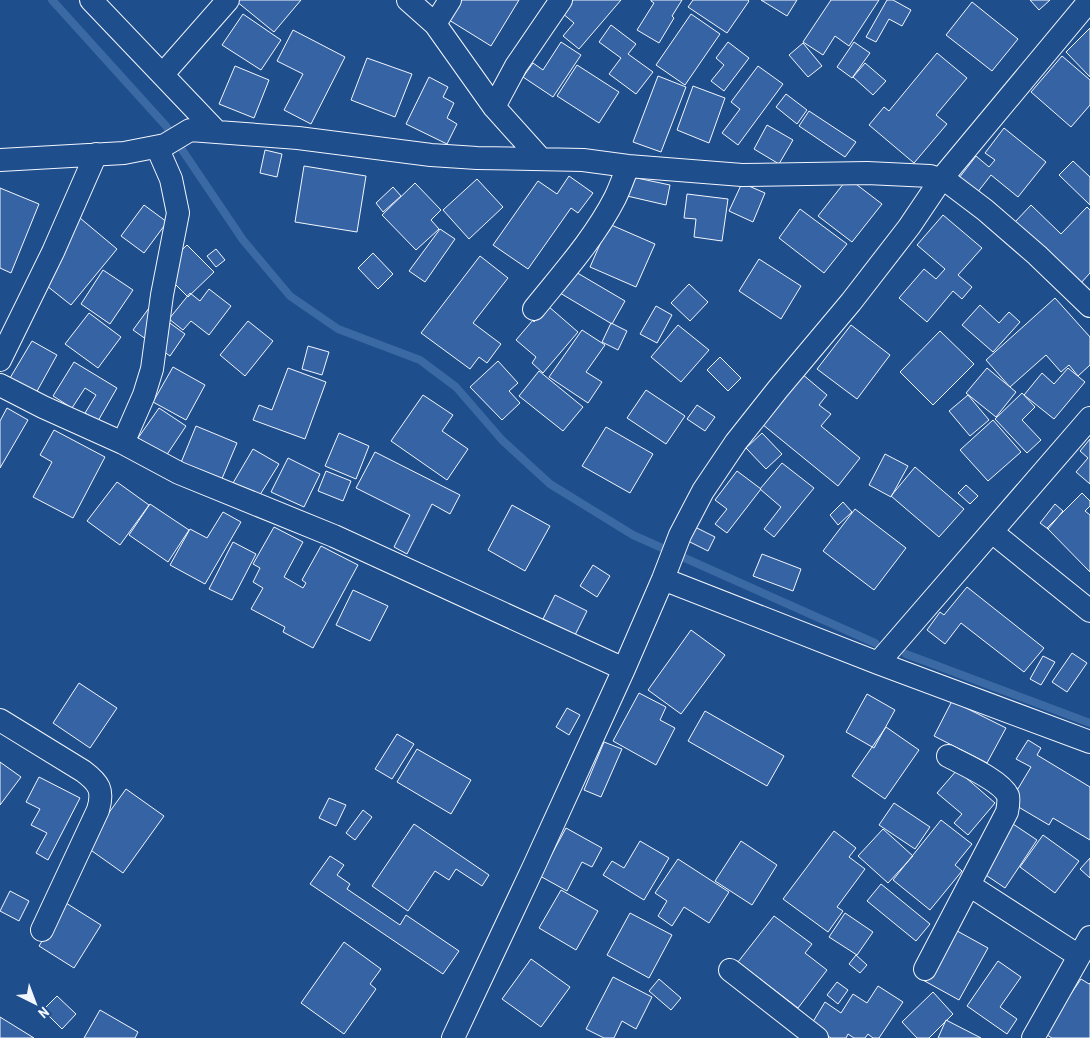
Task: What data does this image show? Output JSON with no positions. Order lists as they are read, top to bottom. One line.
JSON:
{"north":"bottom right"}
